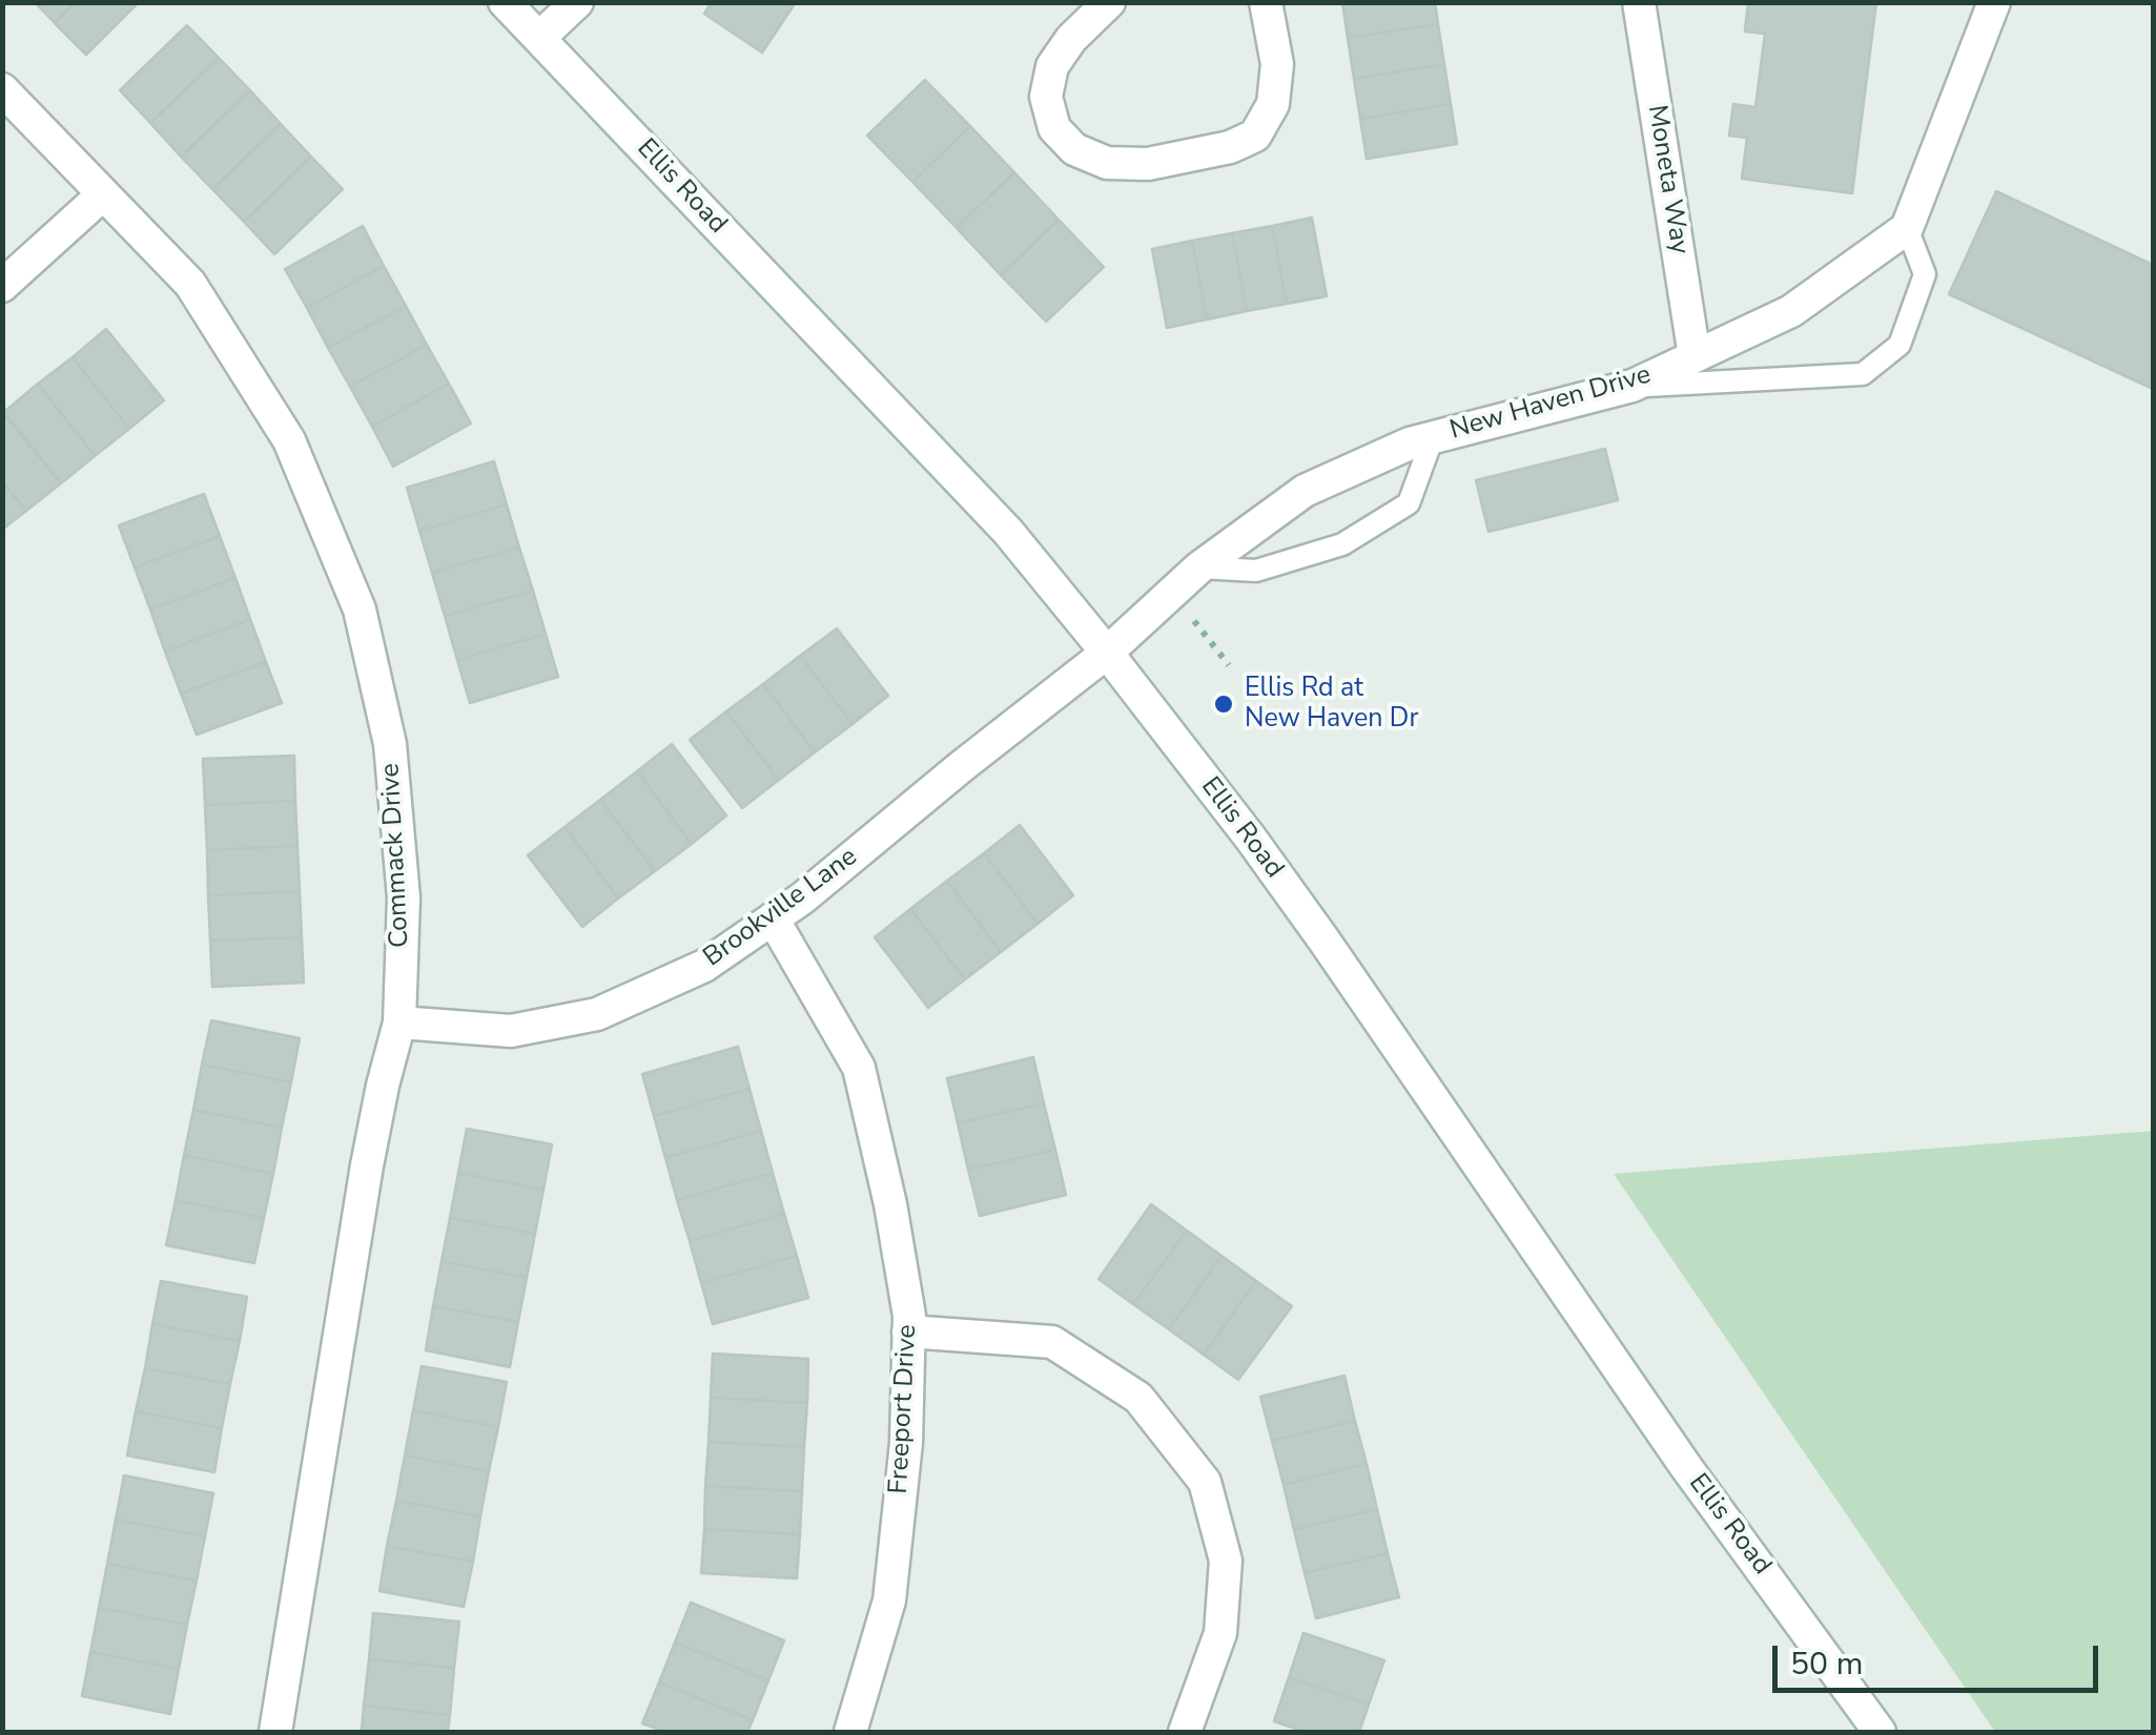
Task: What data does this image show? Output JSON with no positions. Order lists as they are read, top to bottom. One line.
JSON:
{"streets":{"street":["Moneta Way","Ellis Road","New Haven Drive","Commack Drive","Brookville Lane","Freeport Drive"]},"crossings":[["Moneta Way","New Haven Drive"],["Ellis Road","New Haven Drive"],["Ellis Road","Brookville Lane"],["New Haven Drive","Brookville Lane"],["Commack Drive","Brookville Lane"],["Brookville Lane","Freeport Drive"]],"places":["Ellis Rd at New Haven Dr"],"scale_bar":"50 m"}
